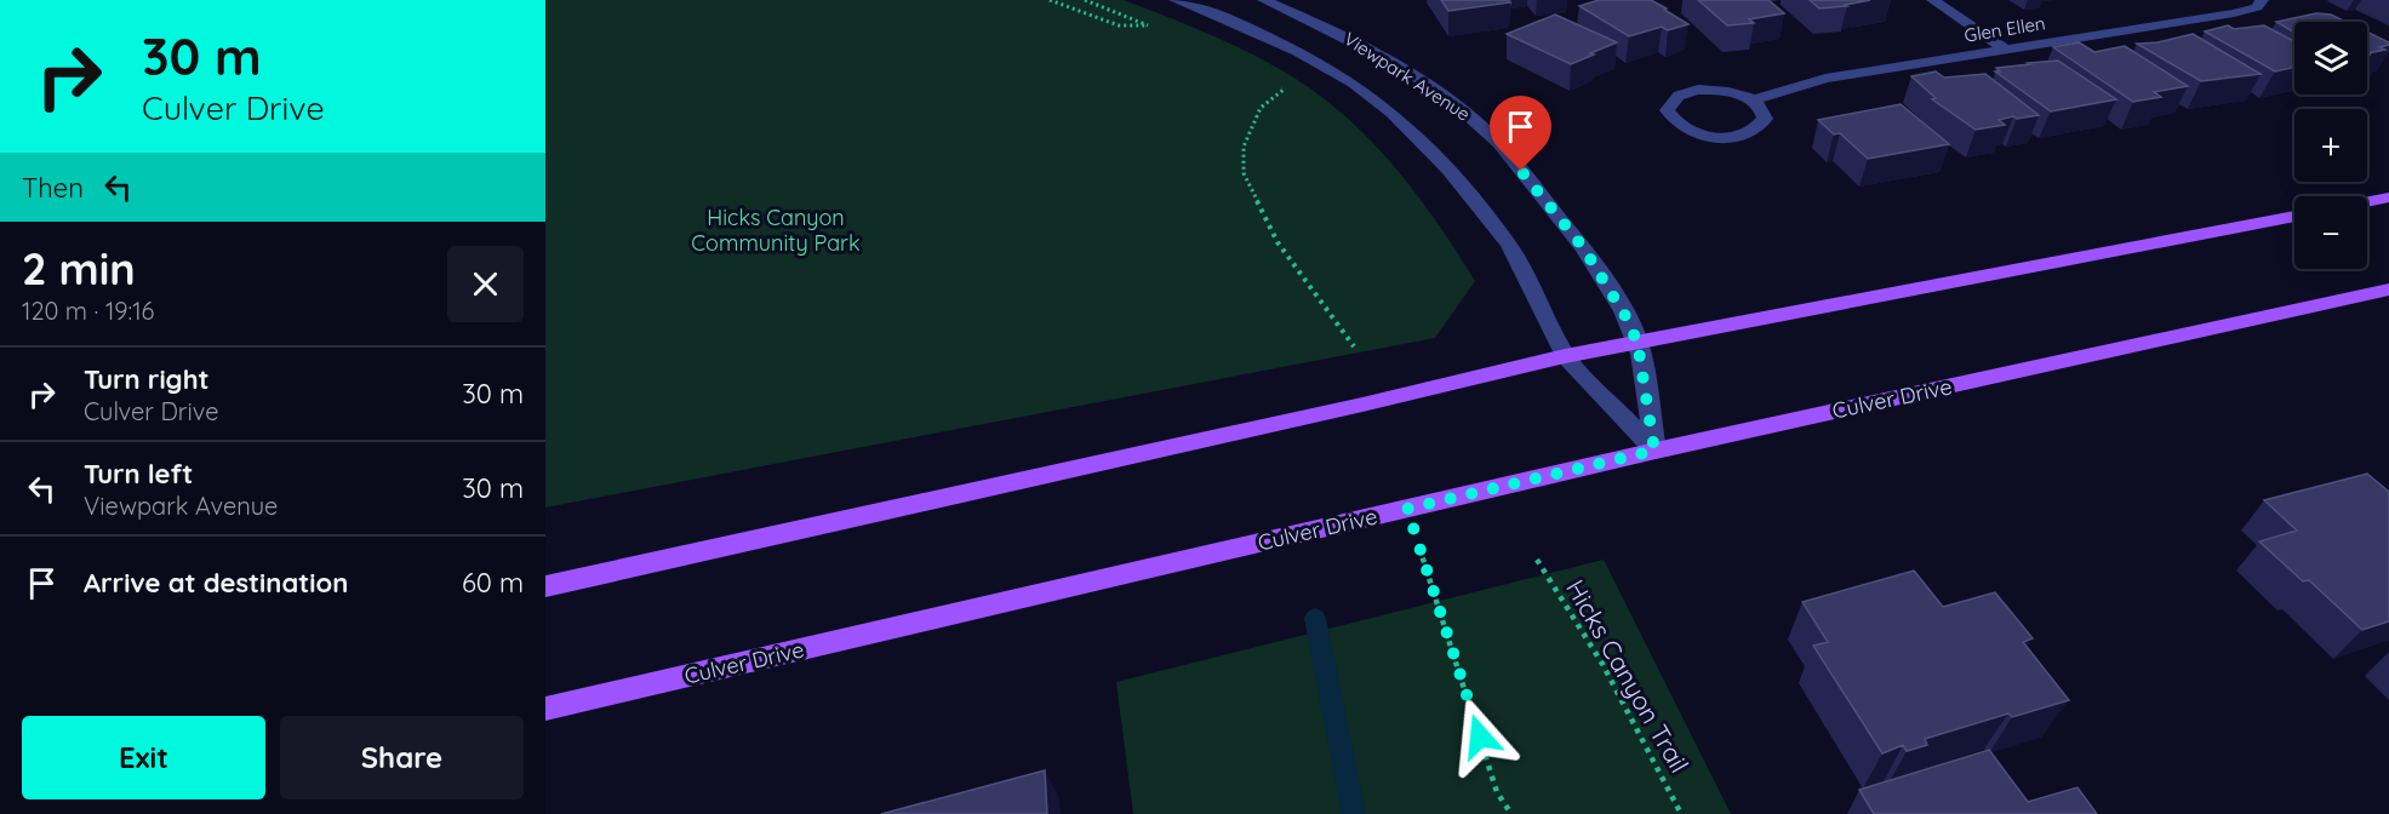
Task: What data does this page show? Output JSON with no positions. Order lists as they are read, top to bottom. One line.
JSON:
{"streets":{"main road":["Culver Drive"],"street":["Glen Ellen","Viewpark Avenue"],"path":["Hicks Canyon Trail"]},"crossings":[["Viewpark Avenue","Culver Drive"]],"parks":["Hicks Canyon Community Park"],"page":{"turn":["30 m","Culver Drive"],"map_buttons":["+","−"],"then":"Then","heading":["2 min","120 m · 19:16"],"list":[{"name":"Turn right","note":"Culver Drive","value":"30 m"},{"name":"Turn left","note":"Viewpark Avenue","value":"30 m"},{"name":"Arrive at destination","value":"60 m"}],"buttons":["Exit","Share"]}}
